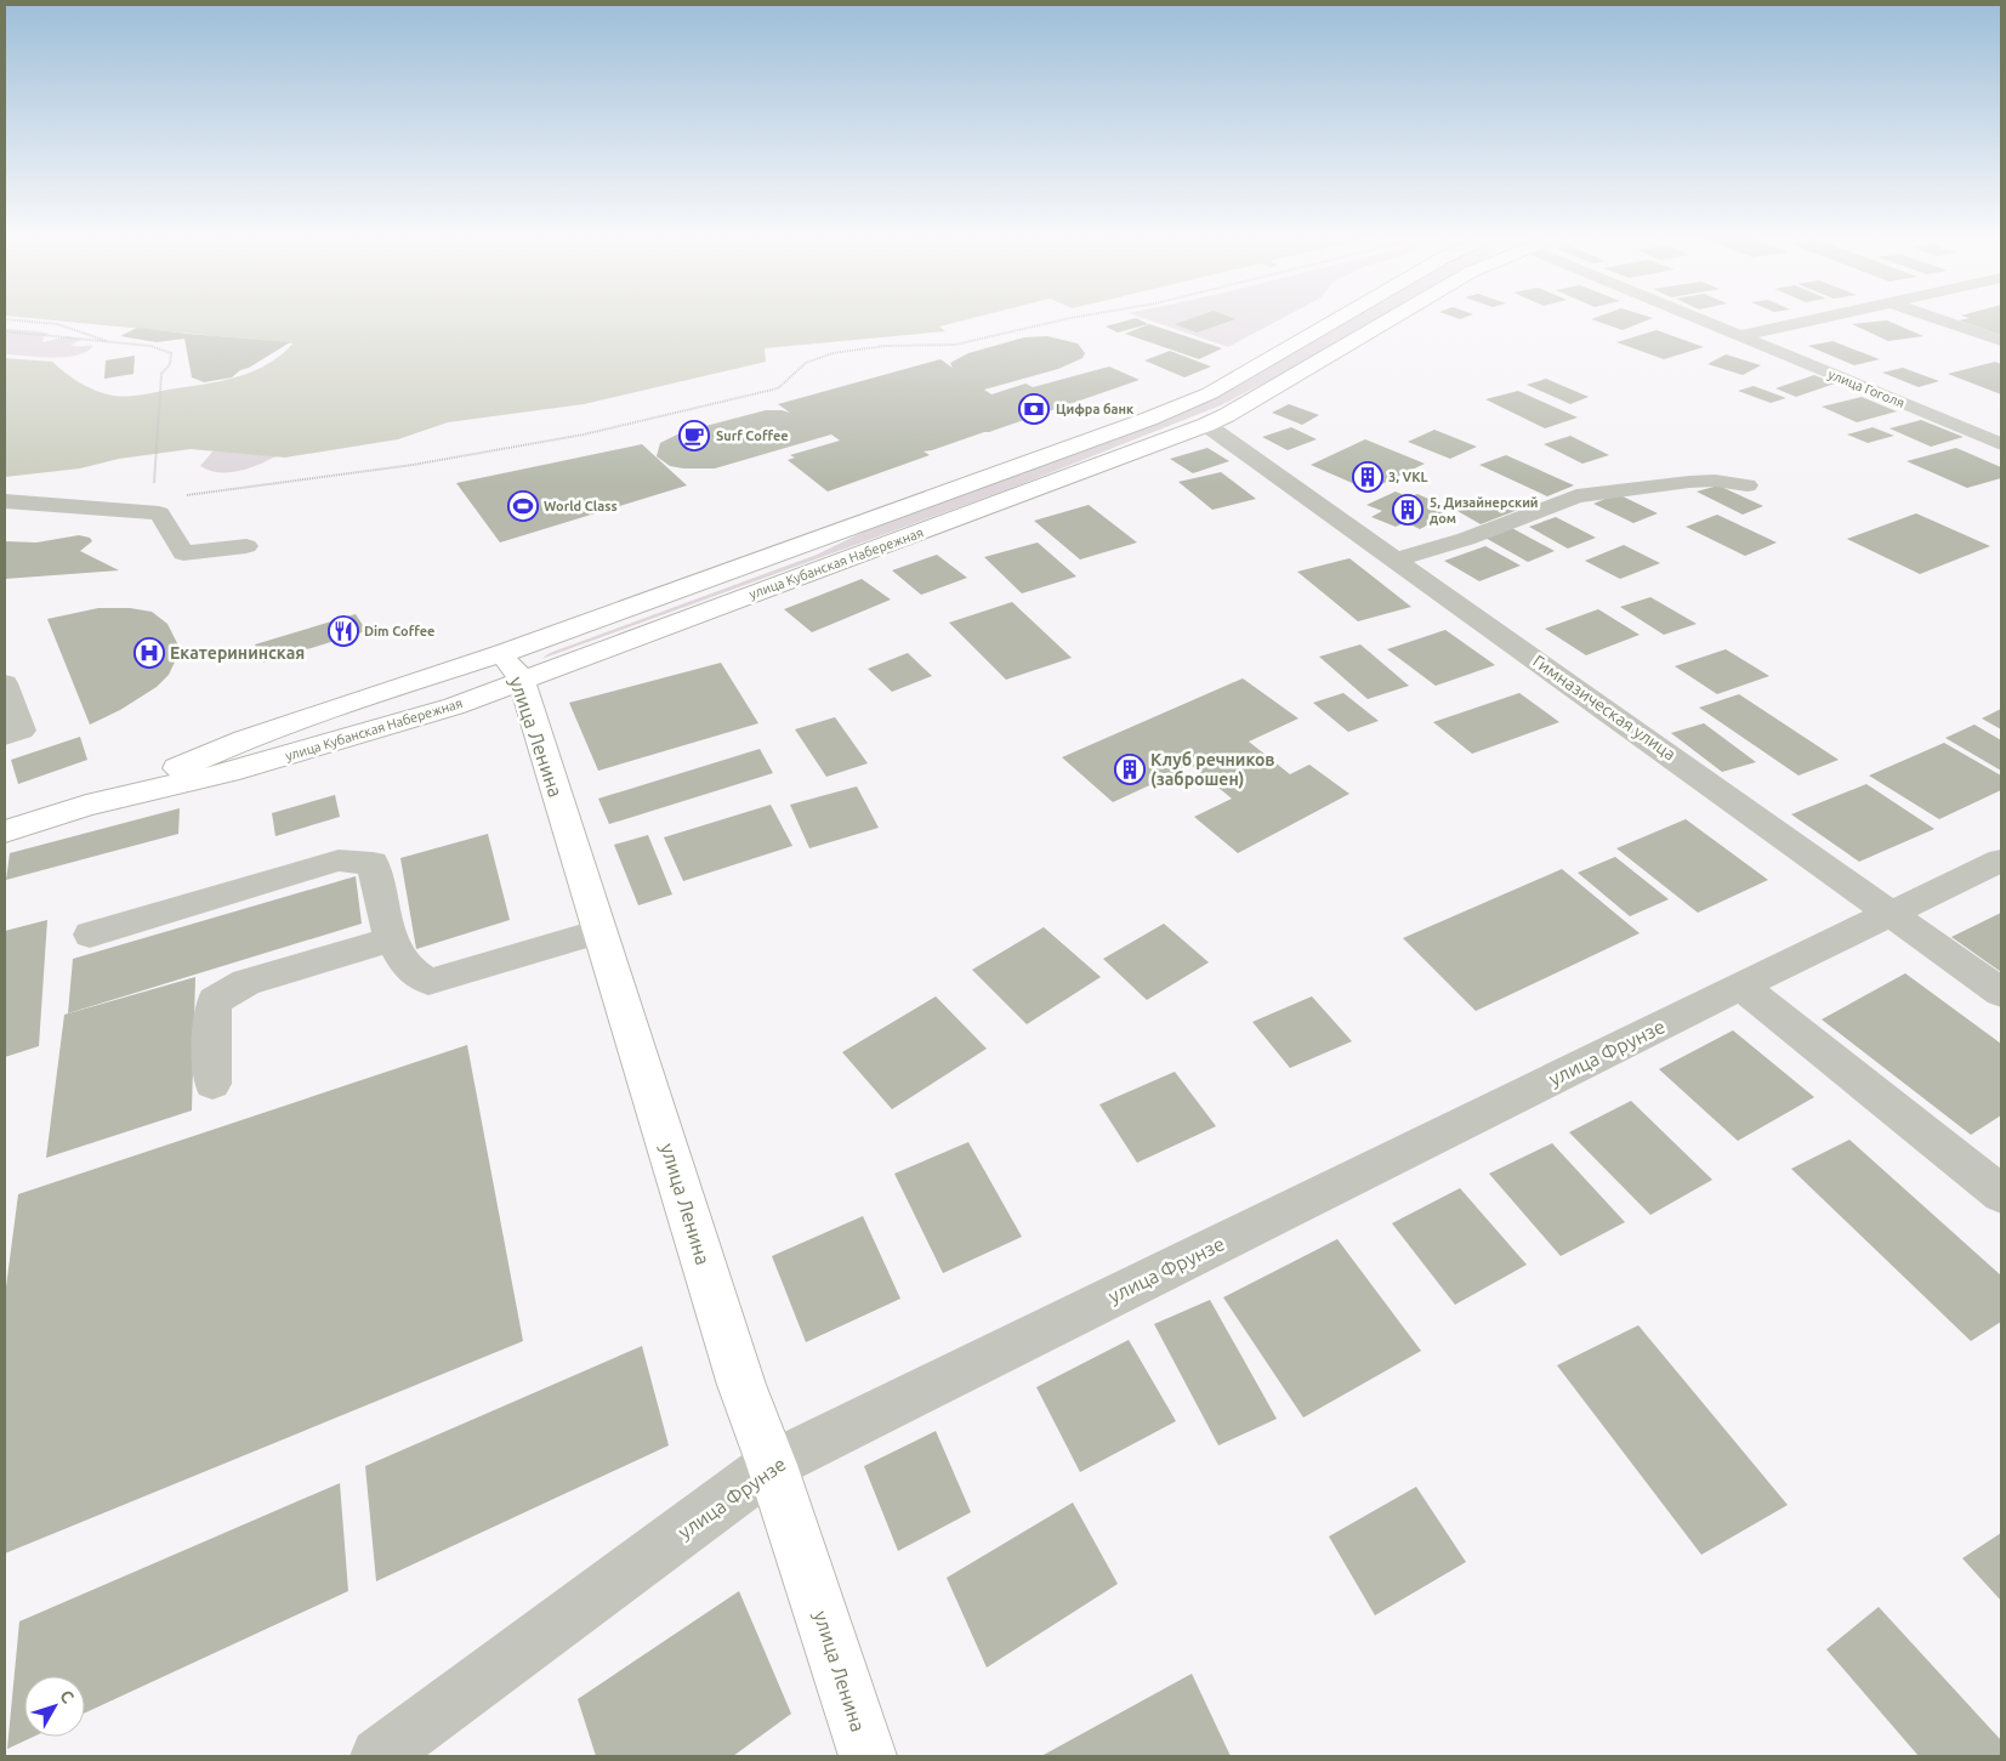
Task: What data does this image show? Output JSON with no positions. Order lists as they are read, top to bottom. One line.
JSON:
{"streets":{"main road":["улица Кубанская Набережная","улица Ленина"],"street":["улица Гоголя","Гимназическая улица","улица Фрунзе"]},"crossings":[["улица Кубанская Набережная","Гимназическая улица"],["улица Кубанская Набережная","улица Ленина"],["Гимназическая улица","улица Фрунзе"],["улица Ленина","улица Фрунзе"]],"places":{"bank":["Цифра банк"],"cafe":["Surf Coffee"],"building":["3, VKL","5, Дизайнерский дом","Клуб речников (заброшен)"],"sports":["World Class"],"restaurant":["Dim Coffee"],"hospital":["Екатерининская"]},"north":"top right"}
